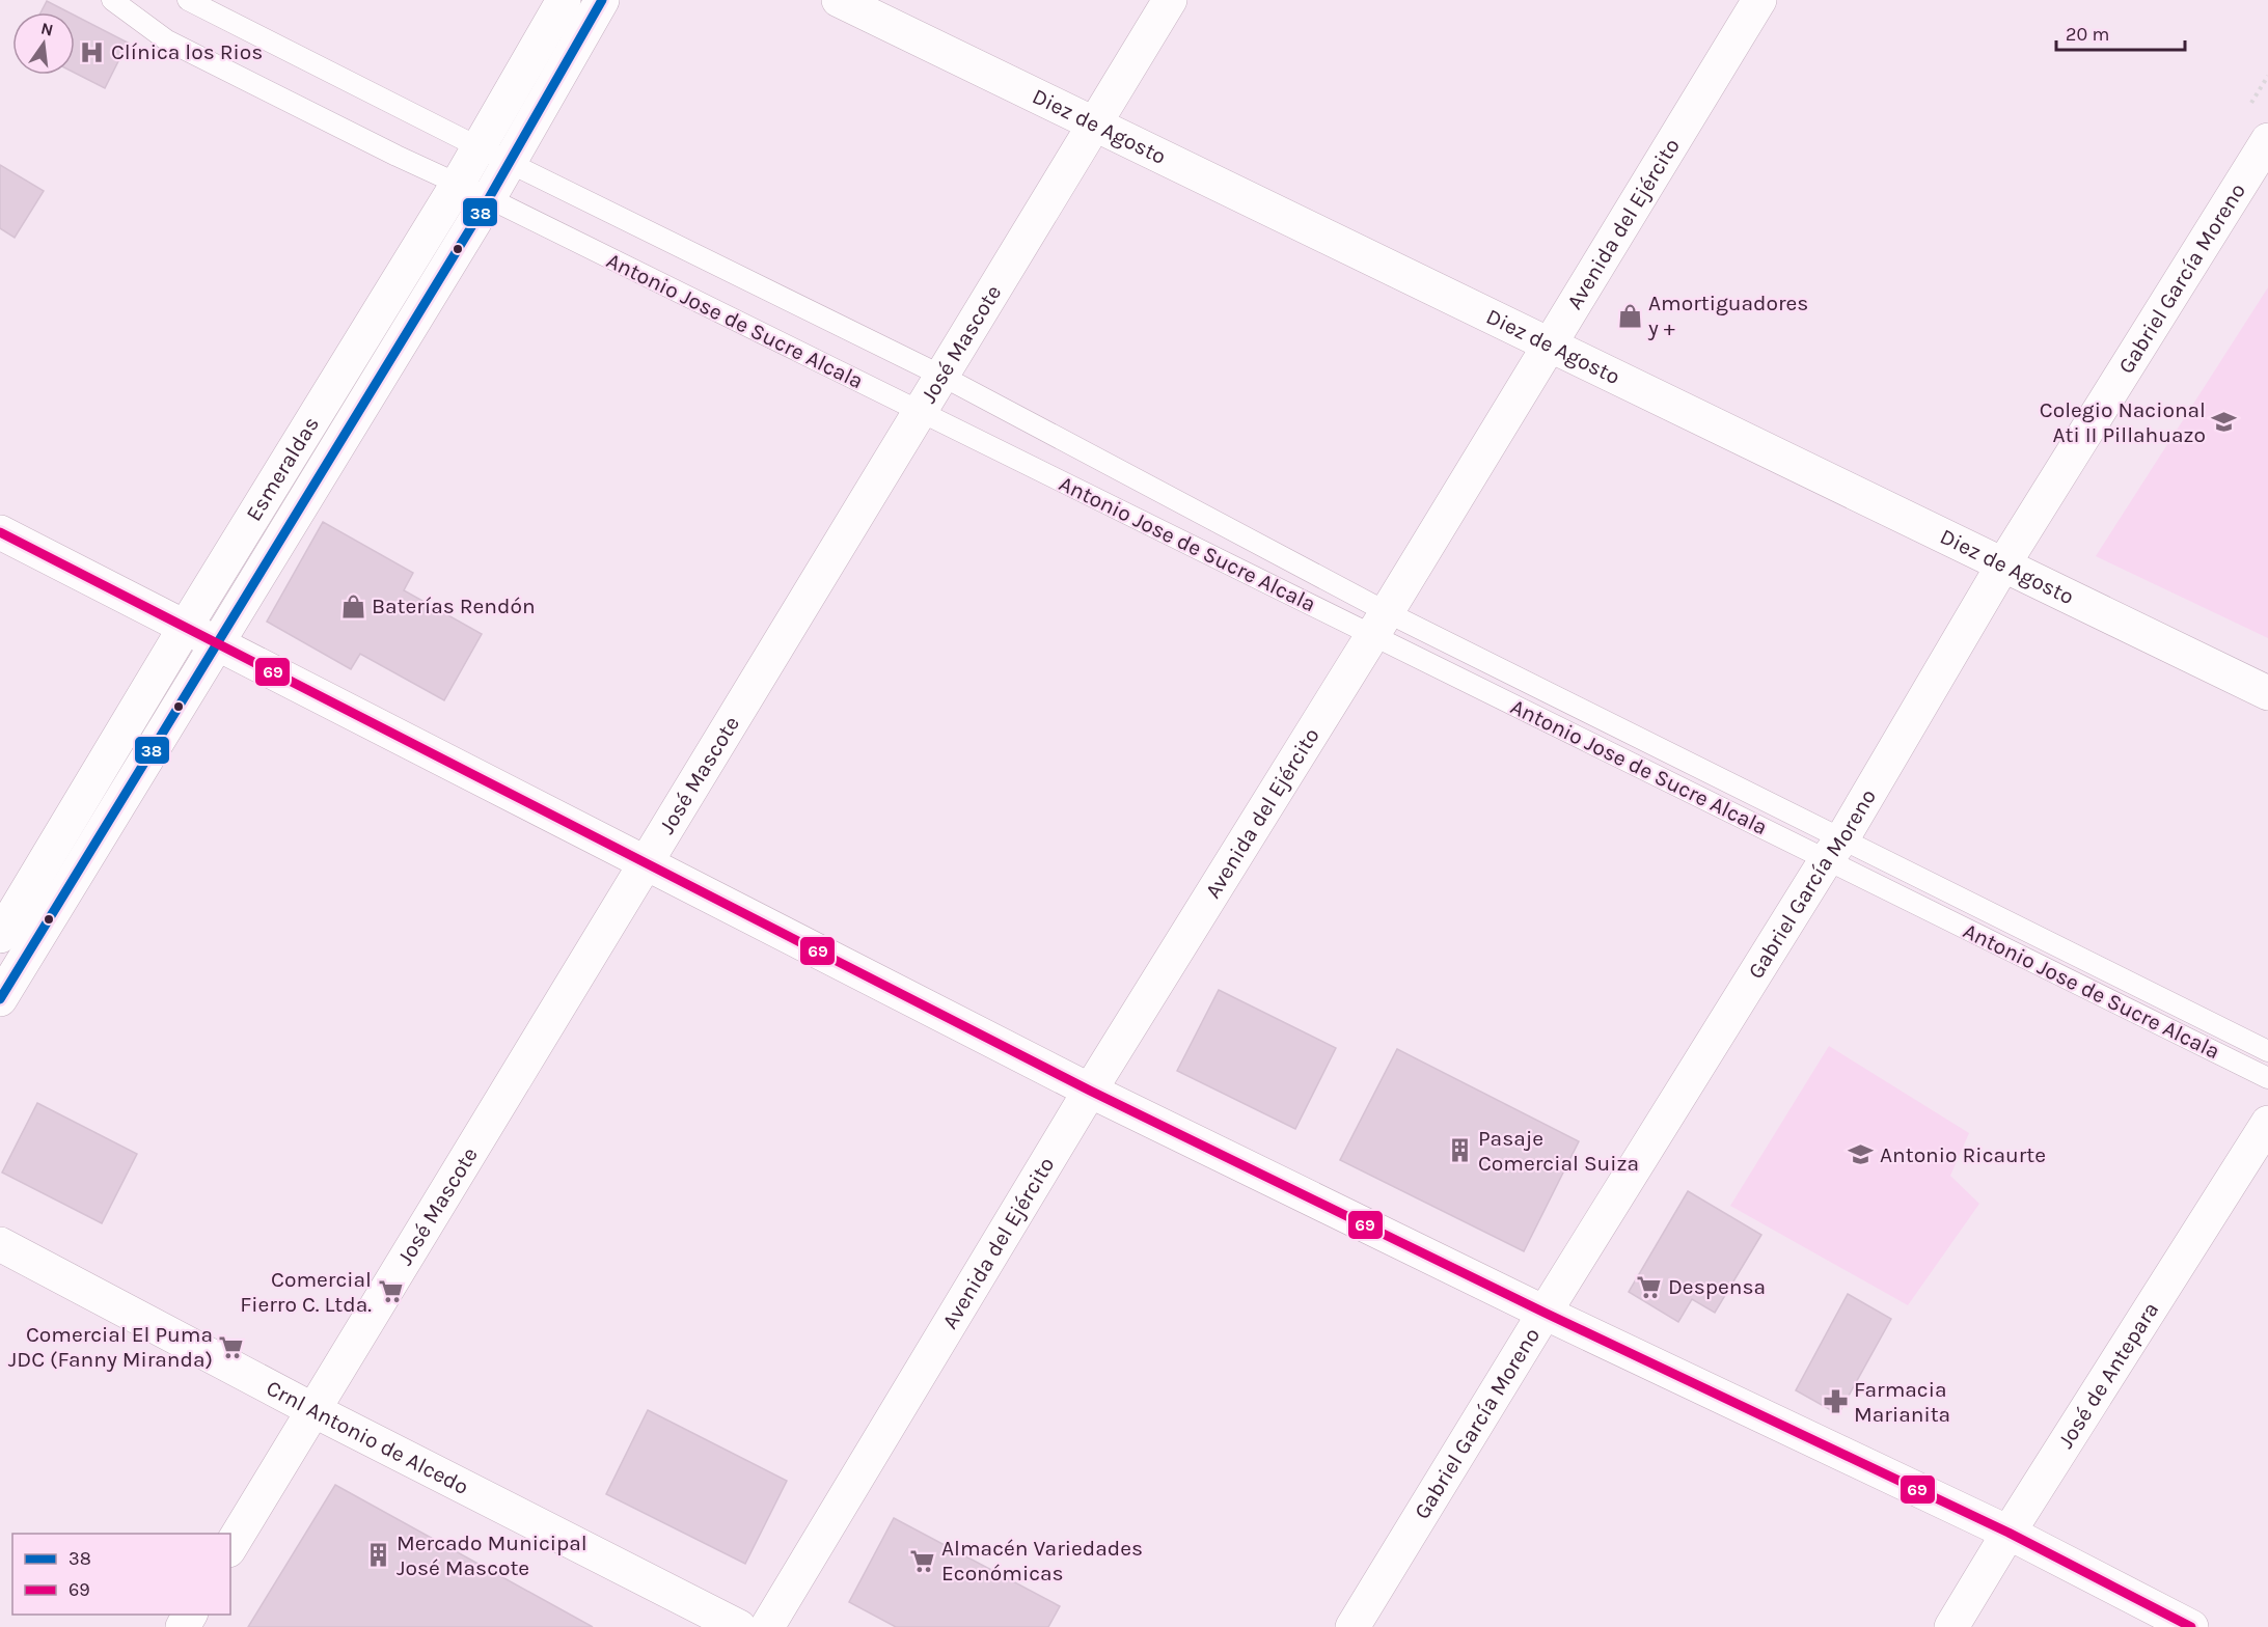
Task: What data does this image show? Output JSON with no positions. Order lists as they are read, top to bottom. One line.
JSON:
{"streets":{"street":["Diez de Agosto","Avenida del Ejército","Gabriel García Moreno","José Mascote","Esmeraldas","José de Antepara","Crnl Antonio de Alcedo"],"lane":["Antonio Jose de Sucre Alcala"]},"crossings":[["Diez de Agosto","Avenida del Ejército"],["Diez de Agosto","Gabriel García Moreno"],["Diez de Agosto","José Mascote"],["Avenida del Ejército","Antonio Jose de Sucre Alcala"],["Gabriel García Moreno","Antonio Jose de Sucre Alcala"],["Antonio Jose de Sucre Alcala","José Mascote"],["Antonio Jose de Sucre Alcala","Esmeraldas"],["José Mascote","Crnl Antonio de Alcedo"]],"places":{"hospital":["Clínica los Rios"],"shop":["Amortiguadores y +","Baterías Rendón"],"school or university":["Colegio Nacional Ati II Pillahuazo","Antonio Ricaurte"],"building":["Pasaje Comercial Suiza","Mercado Municipal José Mascote"],"supermarket":["Despensa","Comercial Fierro C. Ltda.","Comercial El Puma JDC (Fanny Miranda)","Almacén Variedades Económicas"],"pharmacy":["Farmacia Marianita"]},"lines":["transit line 38","transit line 69"],"legend":["38","69"],"scale_bar":"20 m","north":"top"}
